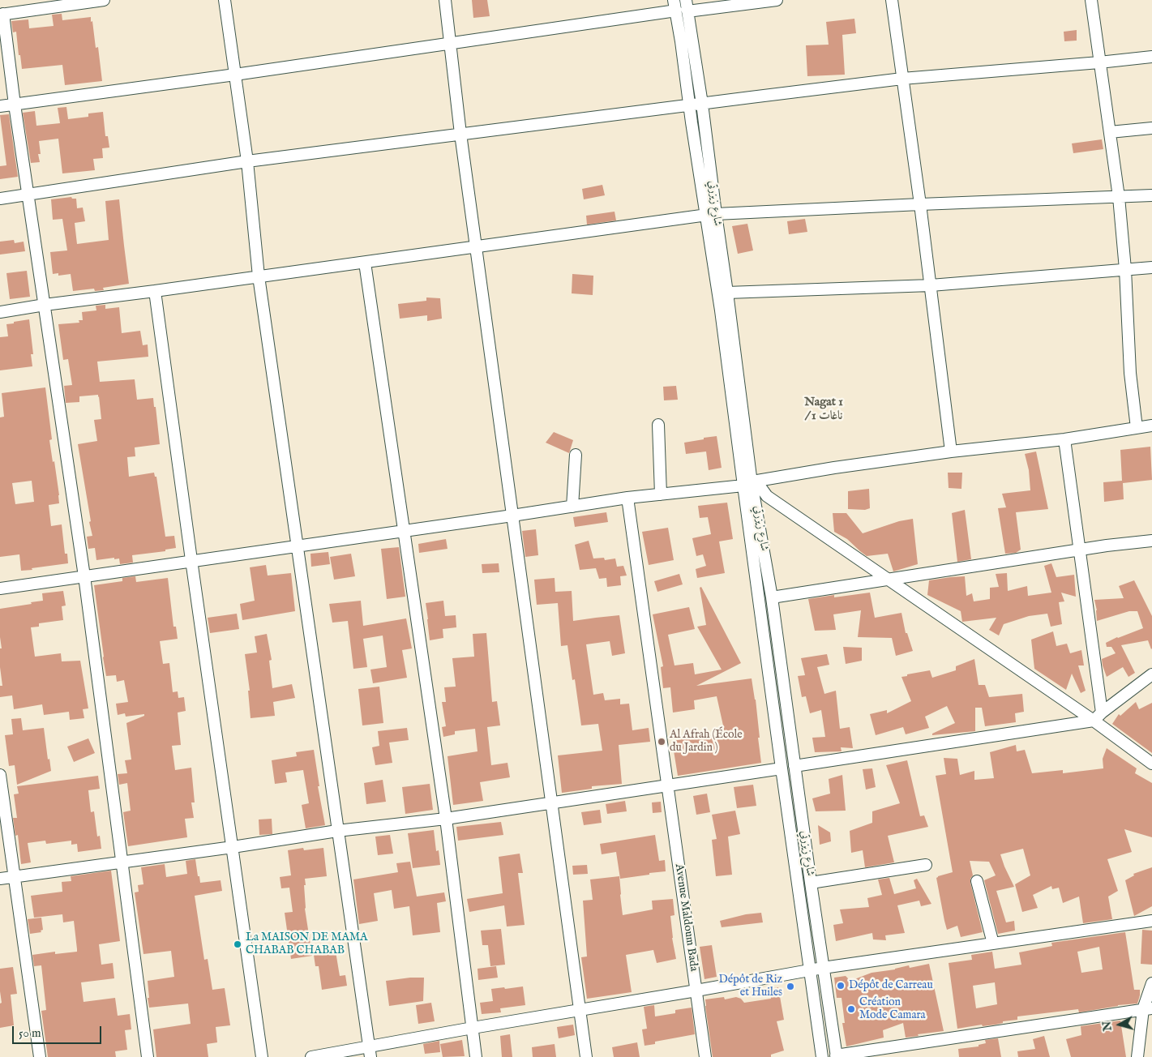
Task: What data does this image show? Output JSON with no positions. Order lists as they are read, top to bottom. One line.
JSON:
{"streets":{"street":["شارع زيزرتي","Avenue Maldoum Bada"]},"districts":["Nagat 1 / ناغات 1"],"places":["Al Afrah (École du Jardin )","La MAISON DE MAMA CHABAB CHABAB","Dépôt de Carreau","Dépôt de Riz et Huiles","Création Mode Camara"],"scale_bar":"50 m","north":"left"}
